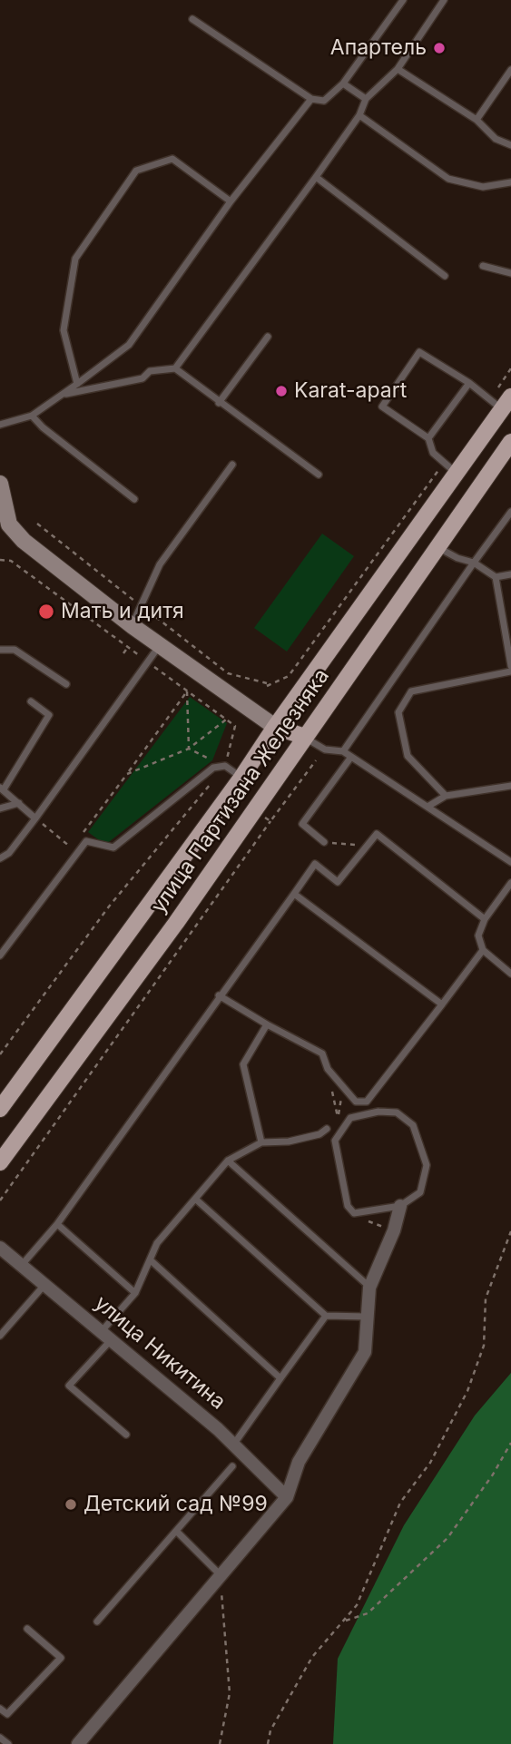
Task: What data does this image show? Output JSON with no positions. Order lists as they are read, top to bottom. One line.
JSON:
{"streets":{"main road":["улица Партизана Железняка"],"street":["улица Никитина"]},"places":["Апартель","Karat-apart","Мать и дитя","Детский сад №99"]}
